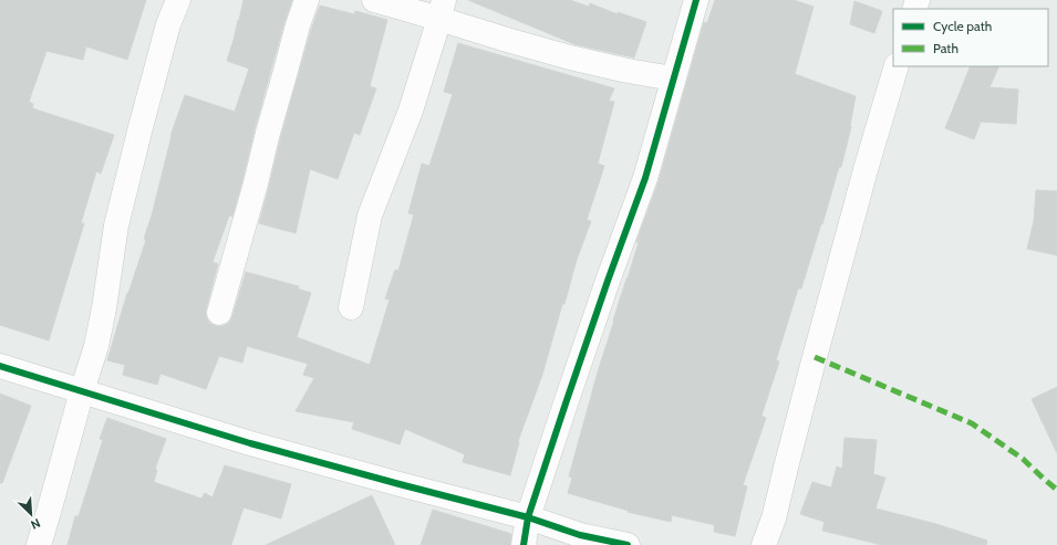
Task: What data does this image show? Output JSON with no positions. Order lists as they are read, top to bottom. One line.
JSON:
{"legend":["Cycle path","Path"],"north":"bottom right"}
